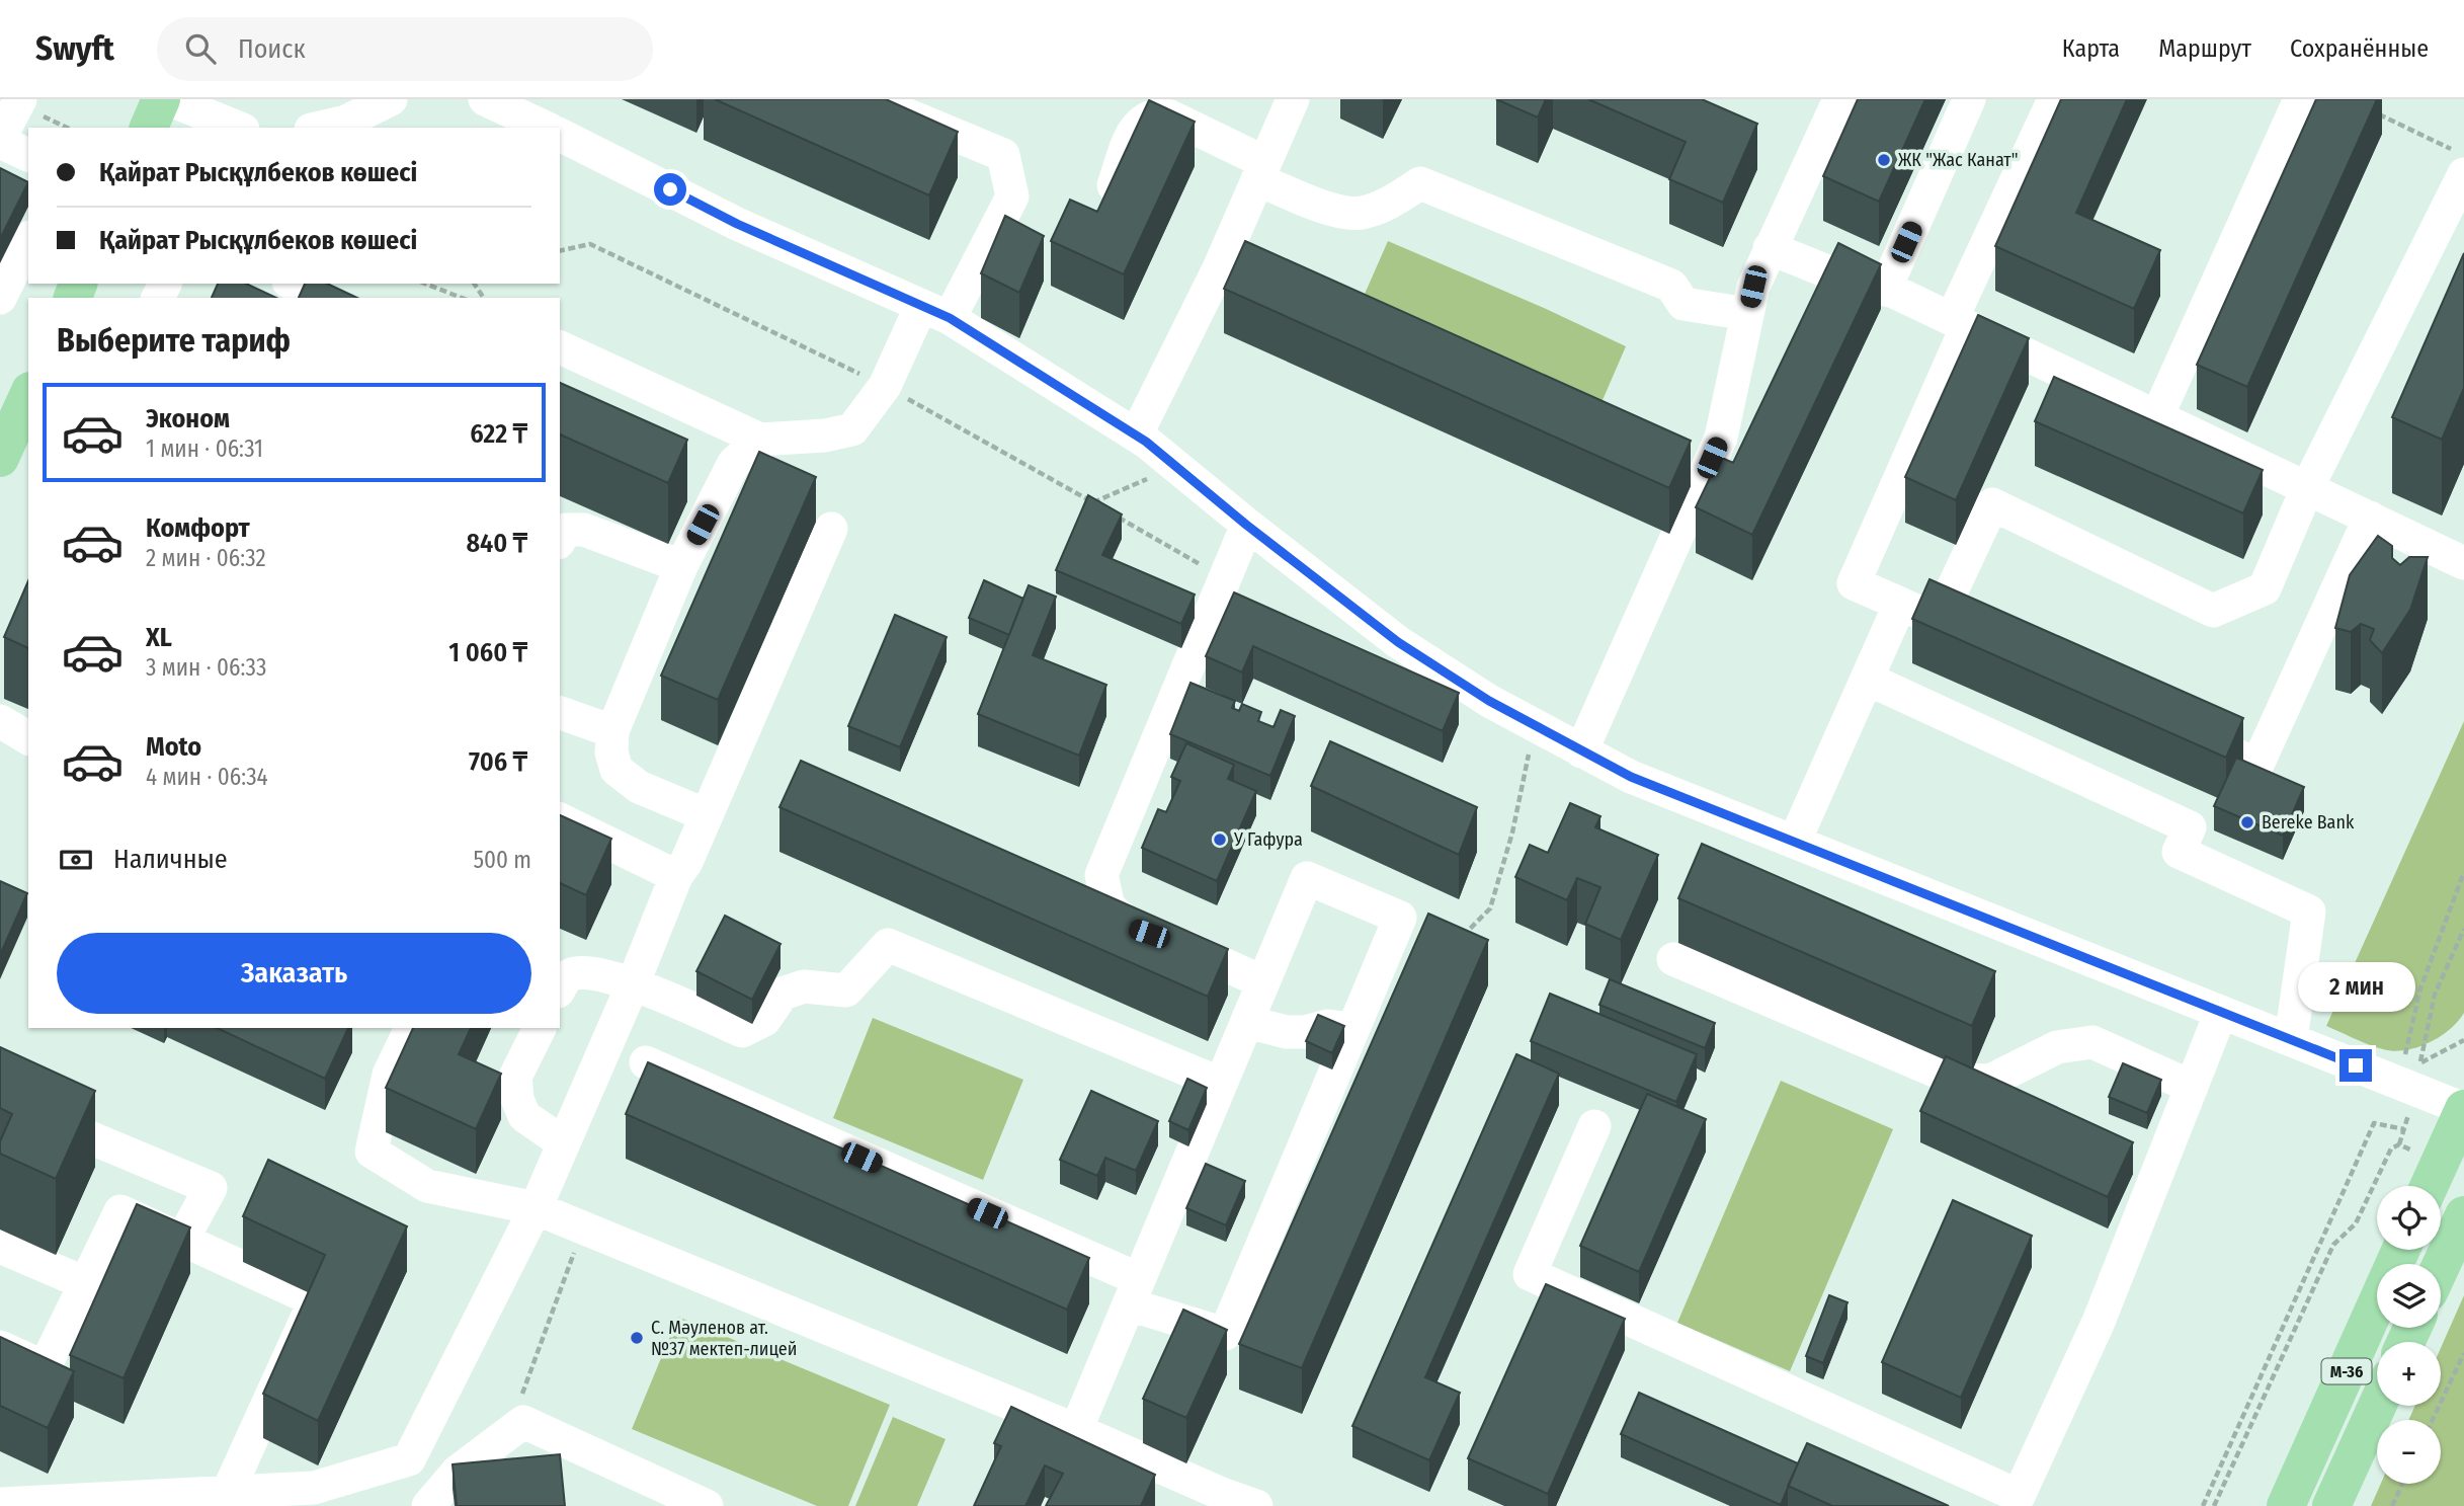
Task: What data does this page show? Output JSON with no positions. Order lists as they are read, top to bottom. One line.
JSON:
{"streets":{"main road":["M-36"]},"places":["ЖК \"Жас Канат\"","Bereke Bank","У Гафура","С. Мәуленов ат. №37 мектеп-лицей"],"page":{"header":"Swyft","search":"Поиск","nav":["Карта","Маршрут","Сохранённые"],"banner":["Қайрат Рысқұлбеков көшесі","Қайрат Рысқұлбеков көшесі"],"heading":"Выберите тариф","list":[{"name":"Эконом","note":"1 мин · 06:31","value":"622 ₸"},{"name":"Комфорт","note":"2 мин · 06:32","value":"840 ₸"},{"name":"XL","note":"3 мин · 06:33","value":"1 060 ₸"},{"name":"Moto","note":"4 мин · 06:34","value":"706 ₸"}],"pay":["Наличные","500 m"],"buttons":"Заказать","bubble":"2 мин","map_buttons":["+","−"]}}
